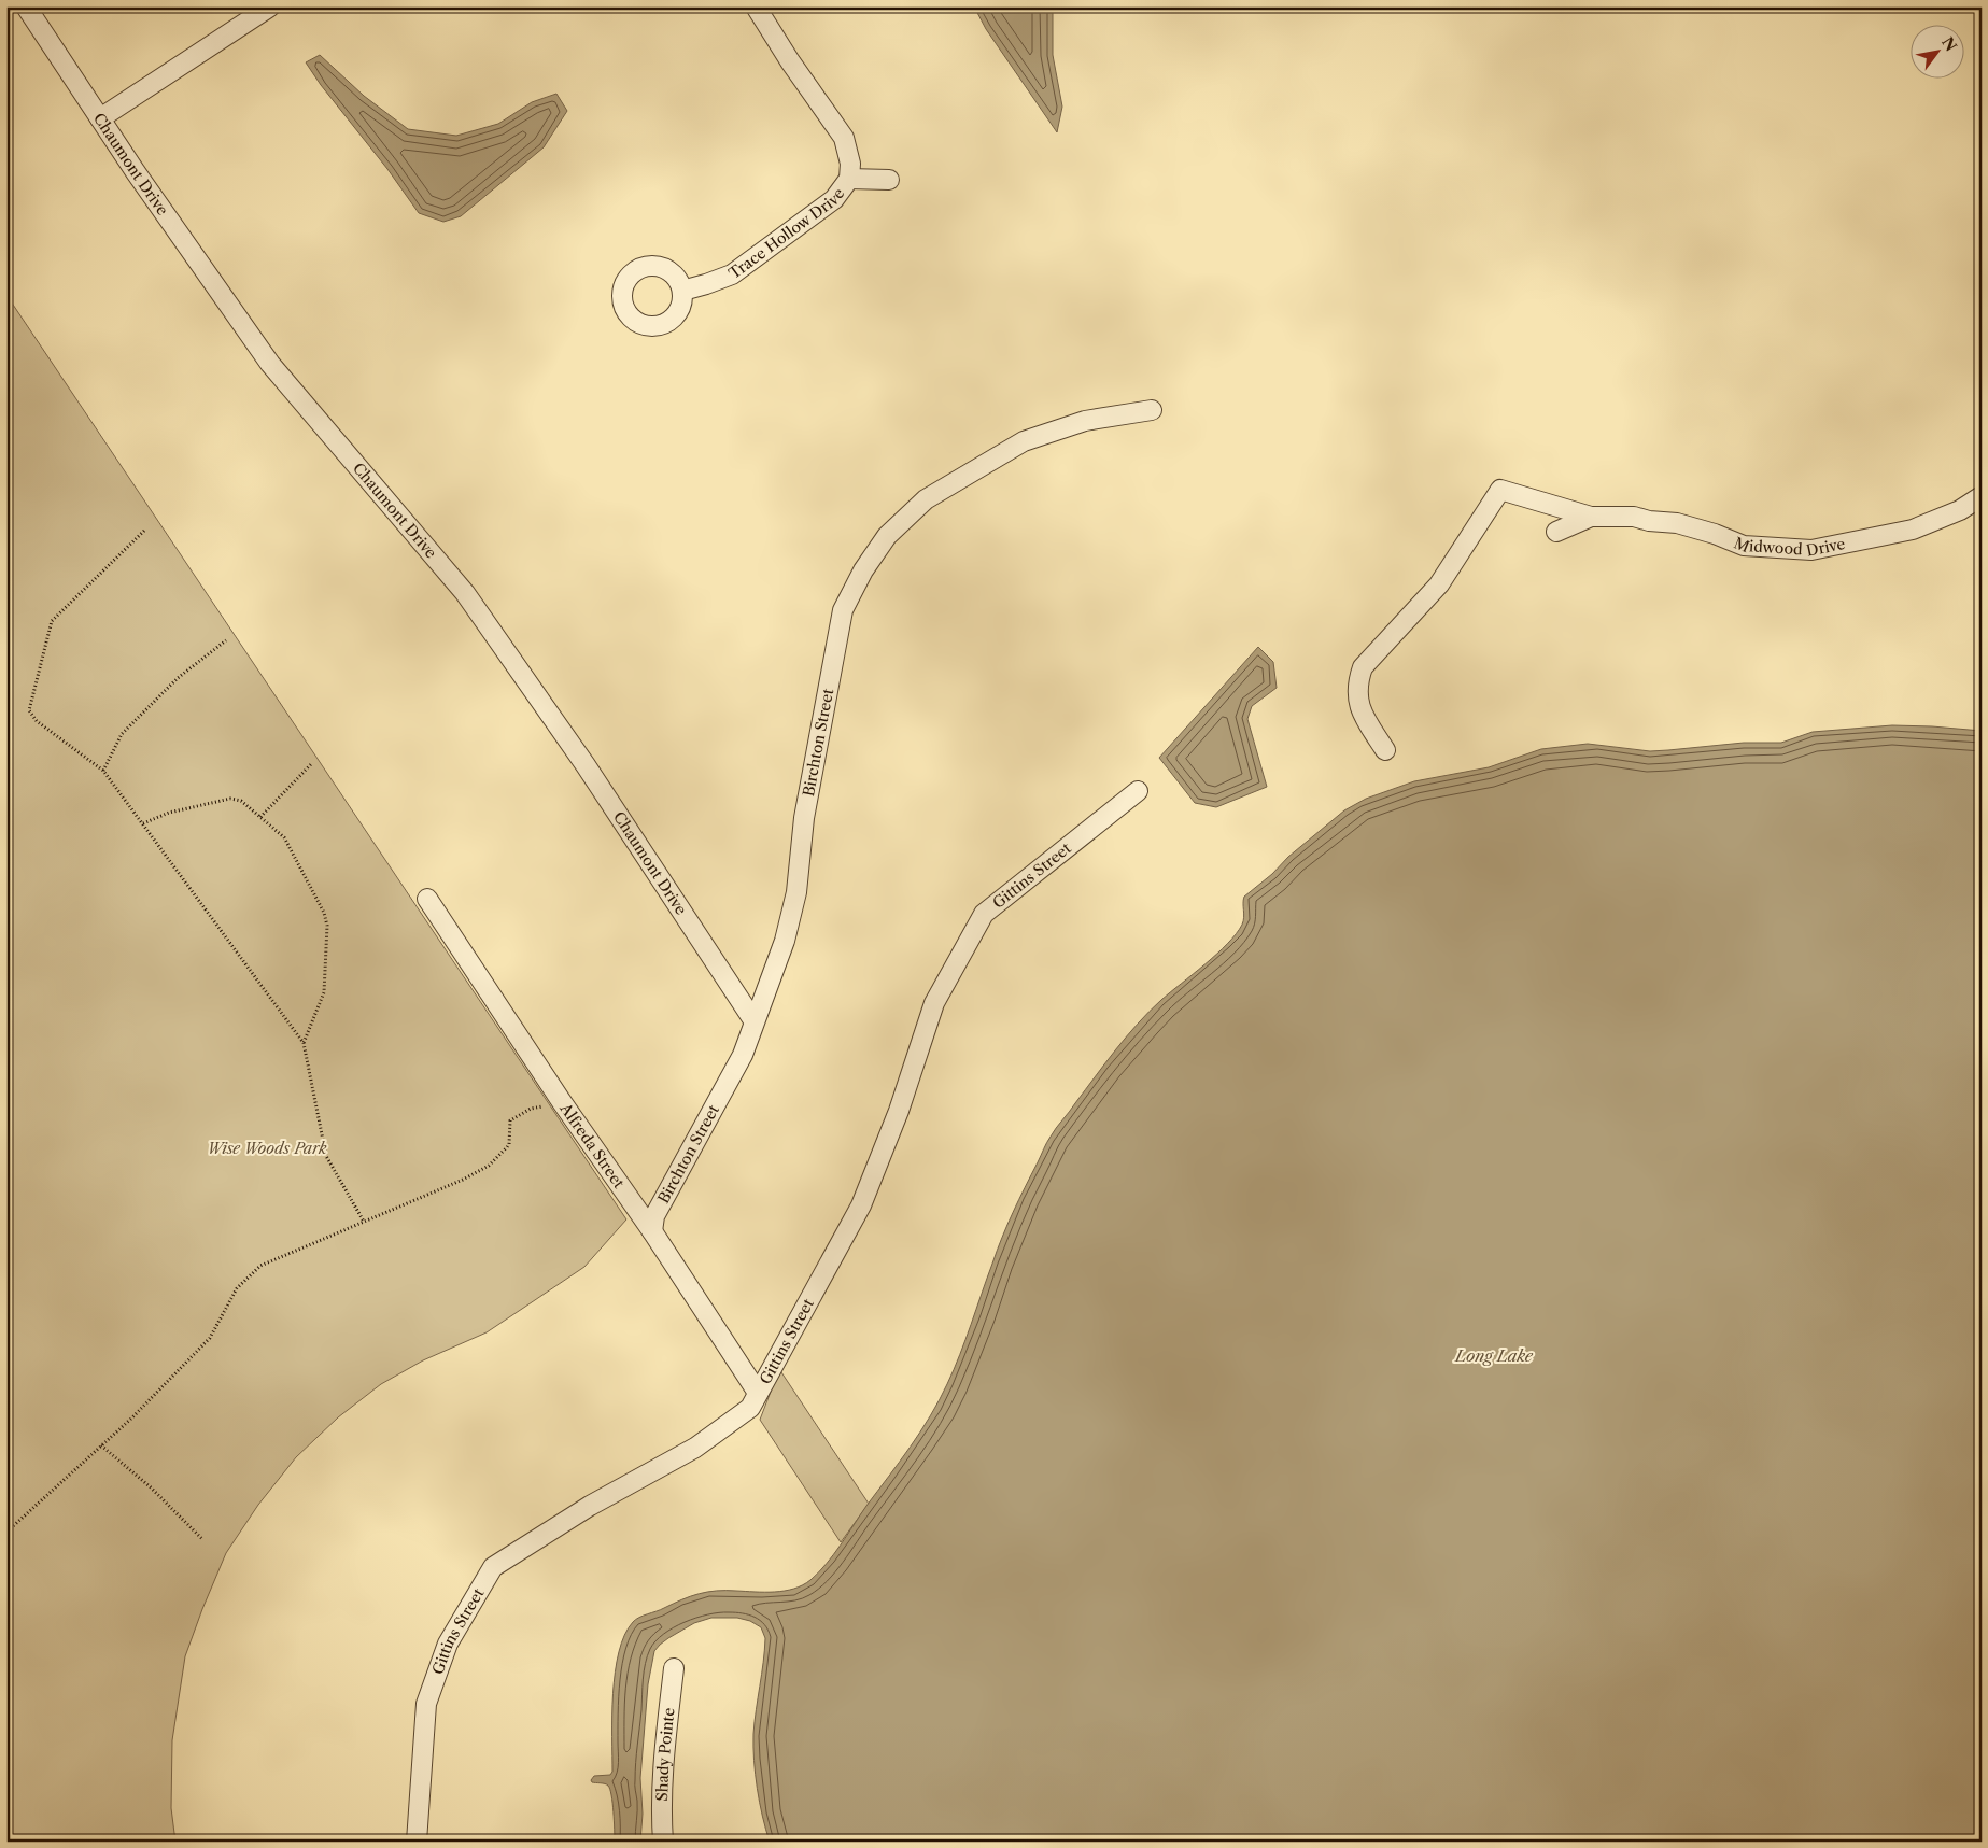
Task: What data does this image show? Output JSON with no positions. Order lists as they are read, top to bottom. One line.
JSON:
{"streets":{"street":["Chaumont Drive","Trace Hollow Drive","Midwood Drive","Birchton Street","Gittins Street","Alfreda Street","Shady Pointe"]},"crossings":[["Chaumont Drive","Birchton Street"],["Birchton Street","Alfreda Street"],["Gittins Street","Alfreda Street"]],"water":["Long Lake"],"parks":["Wise Woods Park"],"north":"top right"}
